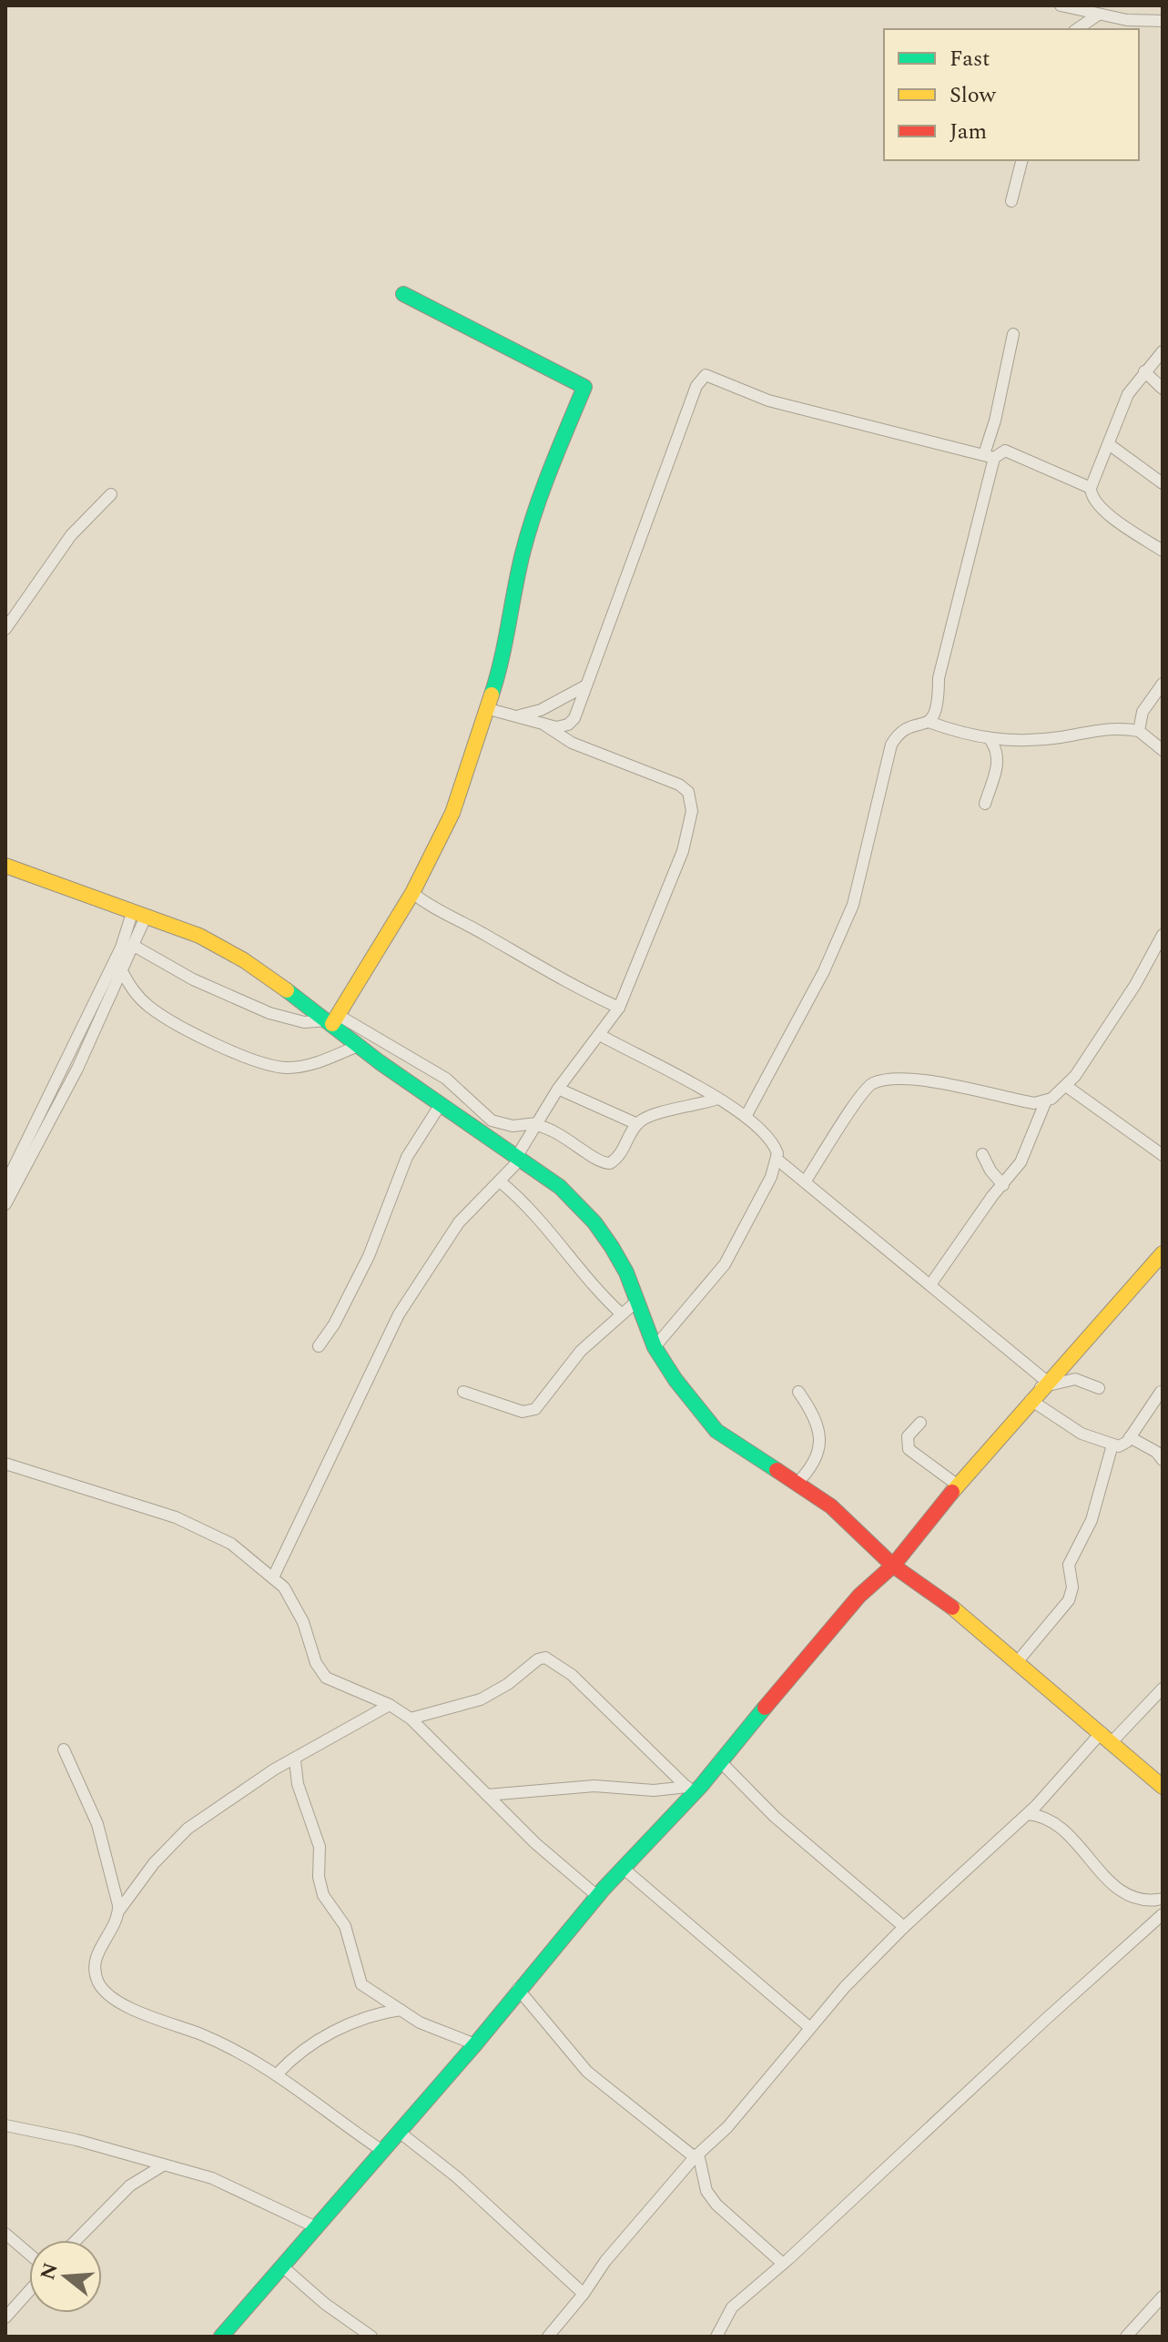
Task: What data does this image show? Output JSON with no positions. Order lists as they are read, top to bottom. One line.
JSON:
{"legend":["Fast","Slow","Jam"],"north":"left"}
